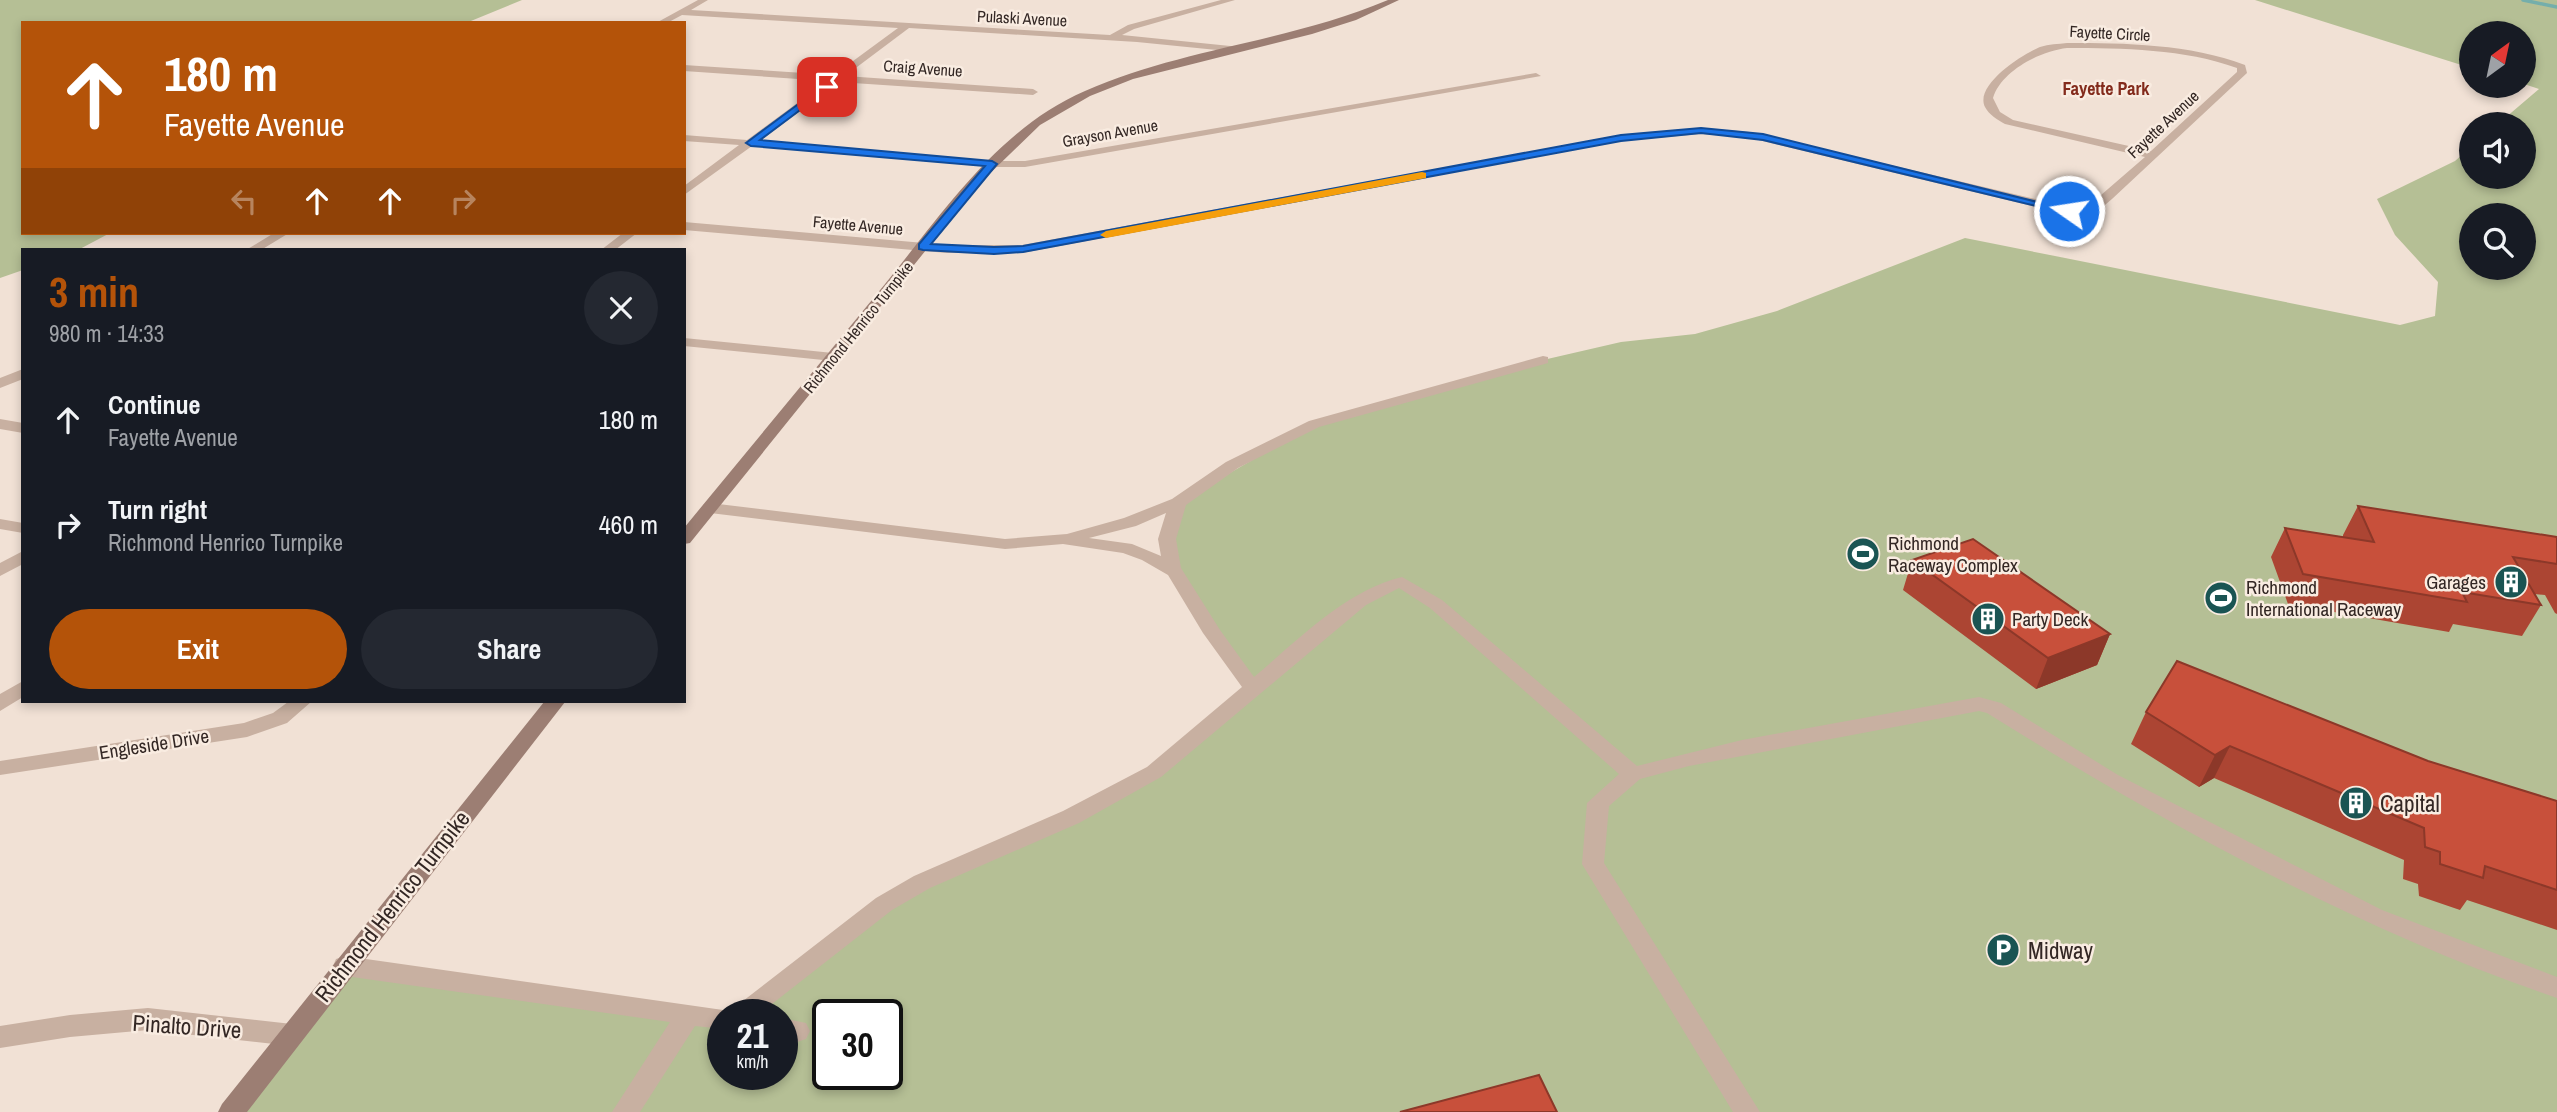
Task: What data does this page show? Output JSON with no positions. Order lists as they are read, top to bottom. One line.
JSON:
{"streets":{"main road":["Richmond Henrico Turnpike"],"street":["Pulaski Avenue","Fayette Circle","Craig Avenue","Fayette Avenue","Grayson Avenue","Engleside Drive","Pinalto Drive"]},"crossings":[["Pulaski Avenue","Richmond Henrico Turnpike"],["Fayette Circle","Fayette Avenue"],["Fayette Avenue","Richmond Henrico Turnpike"],["Grayson Avenue","Richmond Henrico Turnpike"],["Richmond Henrico Turnpike","Pinalto Drive"]],"districts":["Fayette Park"],"places":{"sports":["Richmond Raceway Complex","Richmond International Raceway"],"building":["Garages","Party Deck","Capital"],"parking":["Midway"]},"north":"top right","page":{"turn":["180 m","Fayette Avenue"],"heading":["3 min","980 m · 14:33"],"list":[{"name":"Continue","note":"Fayette Avenue","value":"180 m"},{"name":"Turn right","note":"Richmond Henrico Turnpike","value":"460 m"}],"buttons":["Exit","Share"],"speed":"21 km/h","limit":"30"}}
